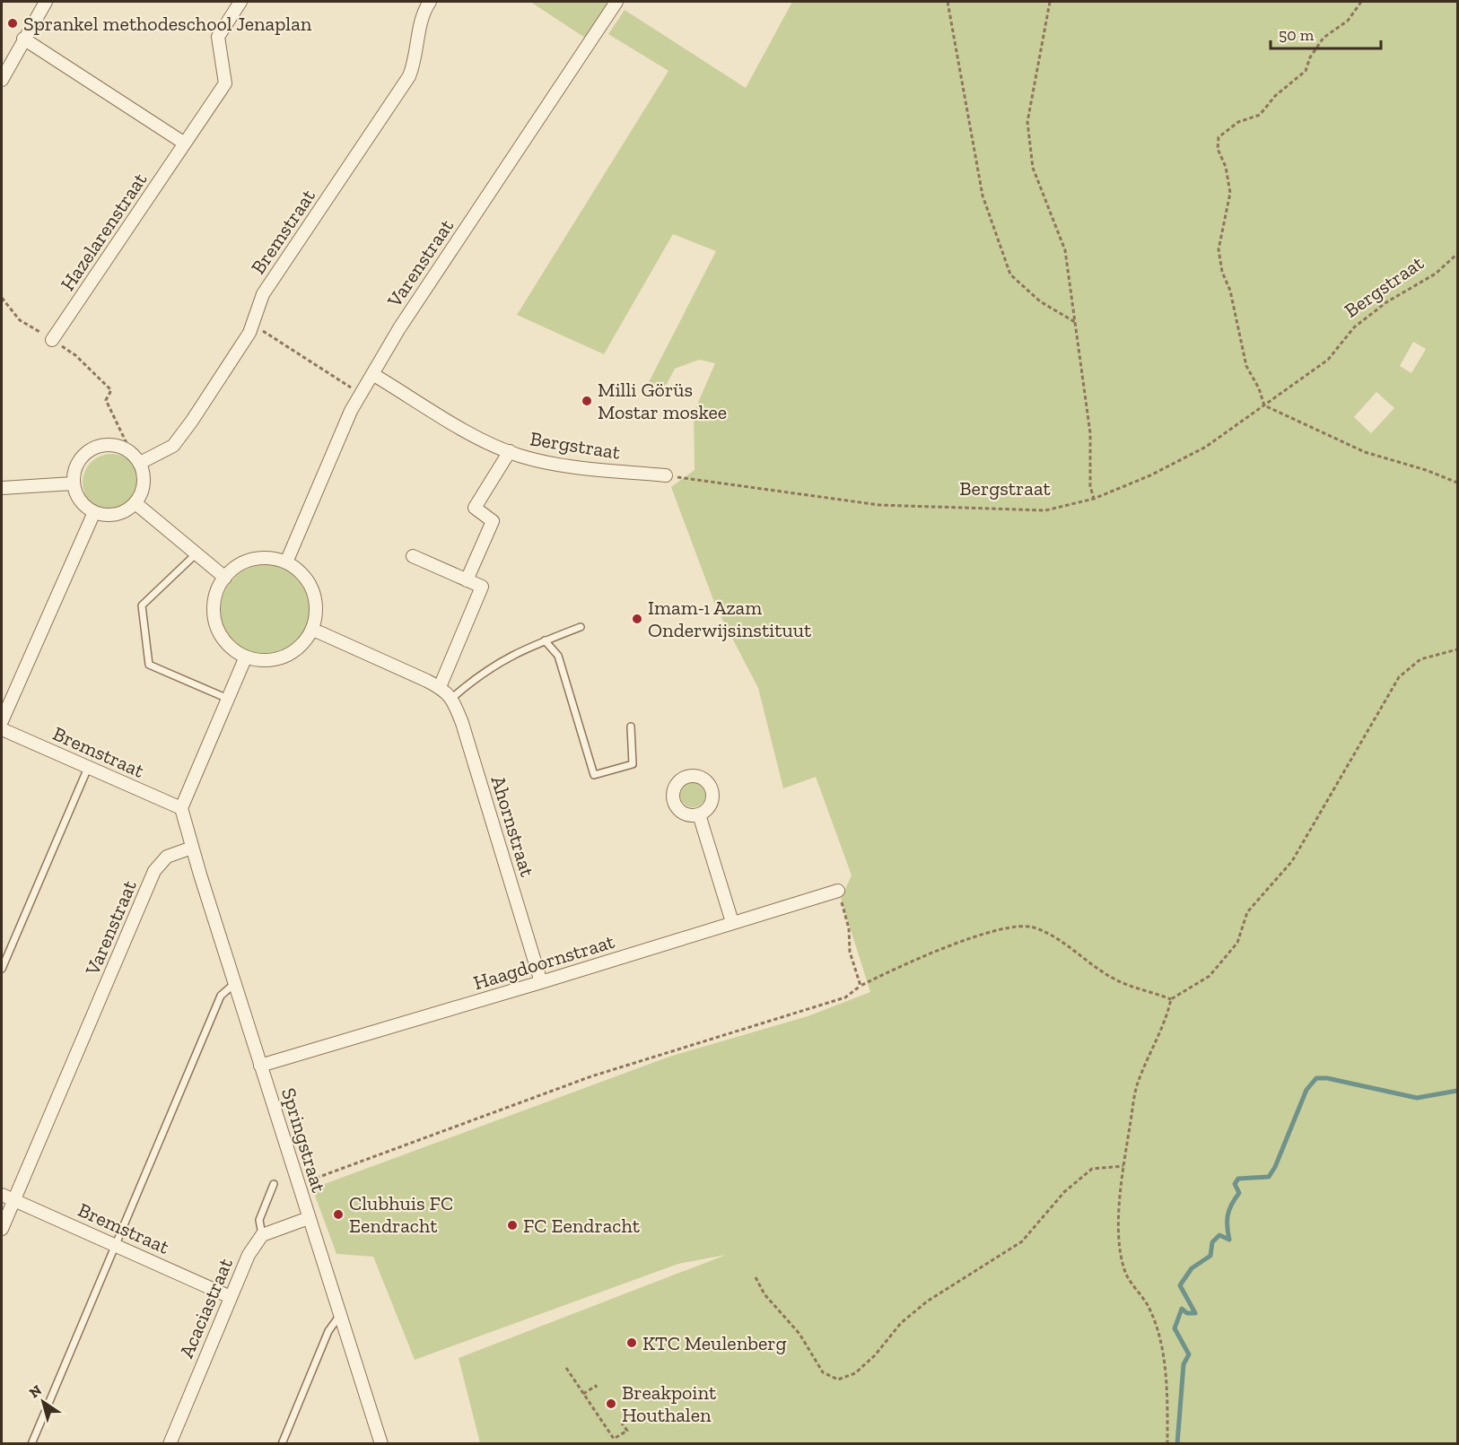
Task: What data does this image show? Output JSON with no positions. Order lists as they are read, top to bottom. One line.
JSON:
{"streets":{"street":["Hazelarenstraat","Bremstraat","Varenstraat","Bergstraat","Ahornstraat","Haagdoornstraat","Springstraat","Acaciastraat"]},"crossings":[["Bremstraat","Varenstraat"],["Bremstraat","Acaciastraat"],["Varenstraat","Bergstraat"],["Varenstraat","Ahornstraat"],["Varenstraat","Springstraat"],["Ahornstraat","Haagdoornstraat"],["Haagdoornstraat","Springstraat"]],"places":["Sprankel methodeschool Jenaplan","Milli Görüs Mostar moskee","Imam-ı Azam Onderwijsinstituut","Clubhuis FC Eendracht","FC Eendracht","KTC Meulenberg","Breakpoint Houthalen"],"scale_bar":"50 m","north":"top left"}
